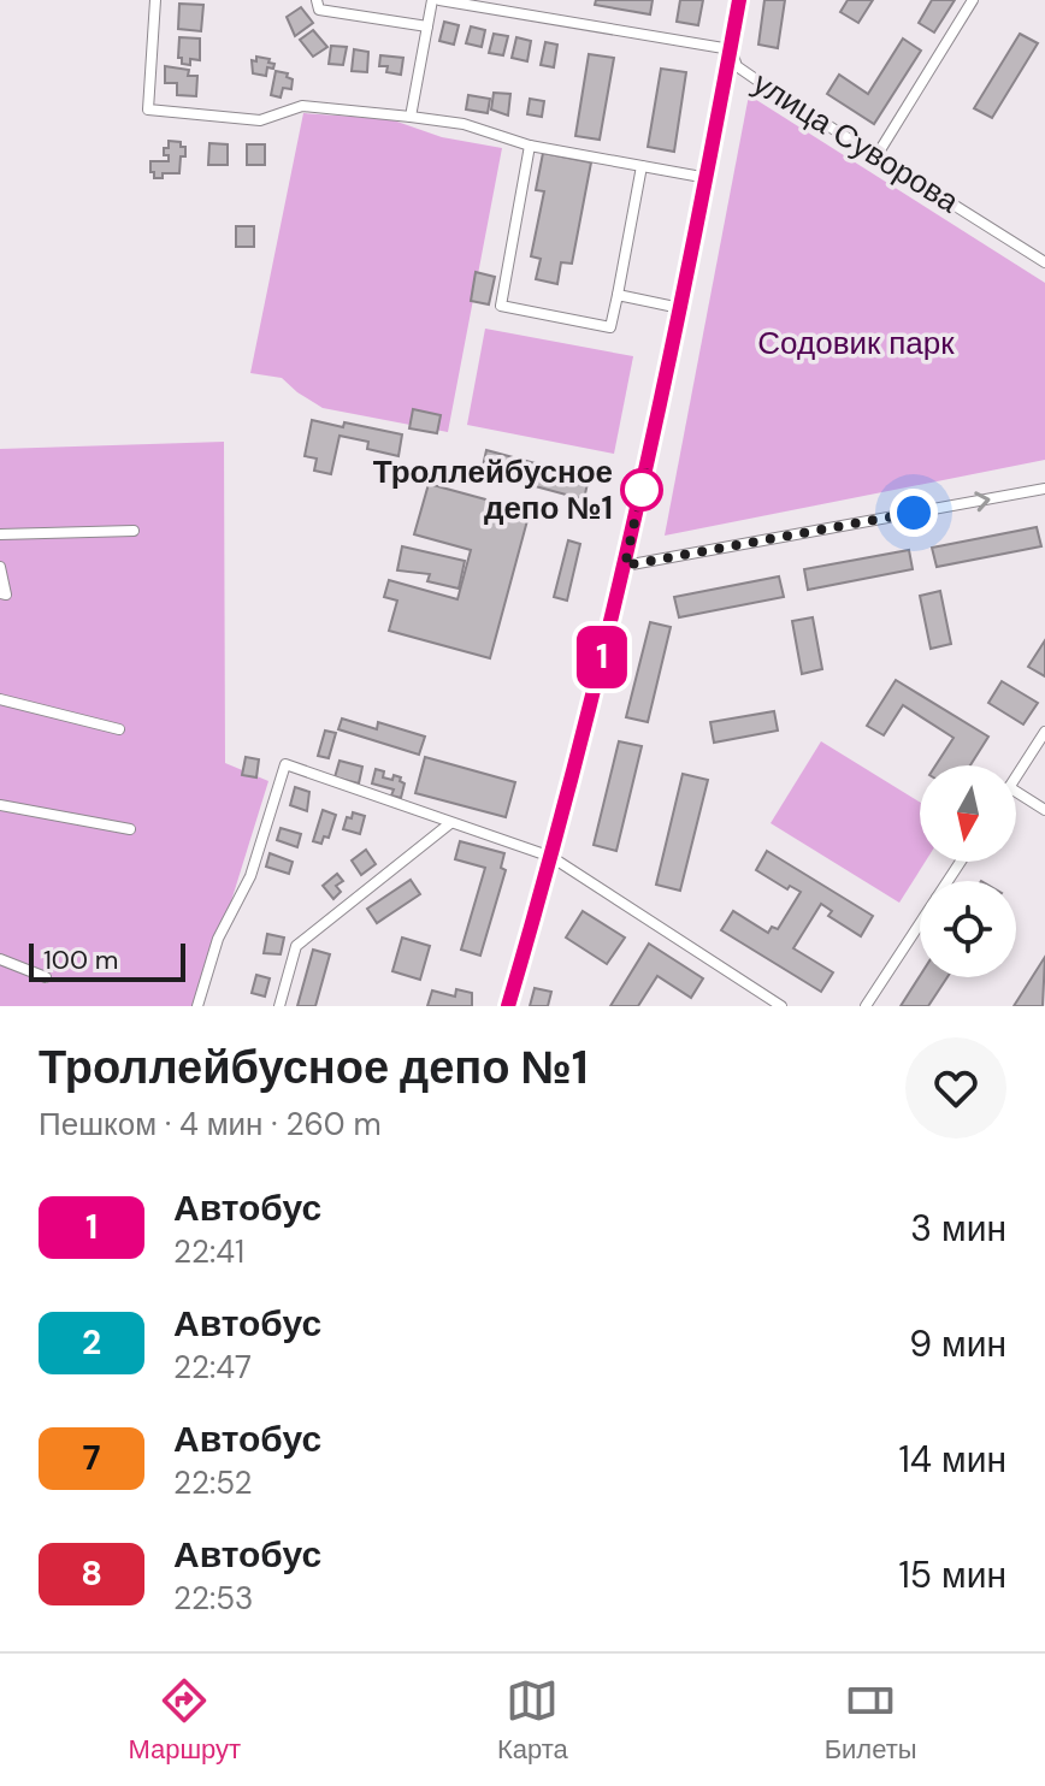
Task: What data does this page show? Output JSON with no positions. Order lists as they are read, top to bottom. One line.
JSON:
{"streets":{"street":["улица Суворова"]},"parks":["Содовик парк"],"places":["Троллейбусное депо №1"],"lines":["bus line 1"],"scale_bar":"100 m","north":"bottom","page":{"on_map":"1","scale":"100 m","heading":["Троллейбусное депо №1","Пешком · 4 мин · 260 m"],"list":[{"mark":"1","name":"Автобус","note":"22:41","value":"3 мин"},{"mark":"2","name":"Автобус","note":"22:47","value":"9 мин"},{"mark":"7","name":"Автобус","note":"22:52","value":"14 мин"},{"mark":"8","name":"Автобус","note":"22:53","value":"15 мин"}],"tabs":["Маршрут","Карта","Билеты"]}}
